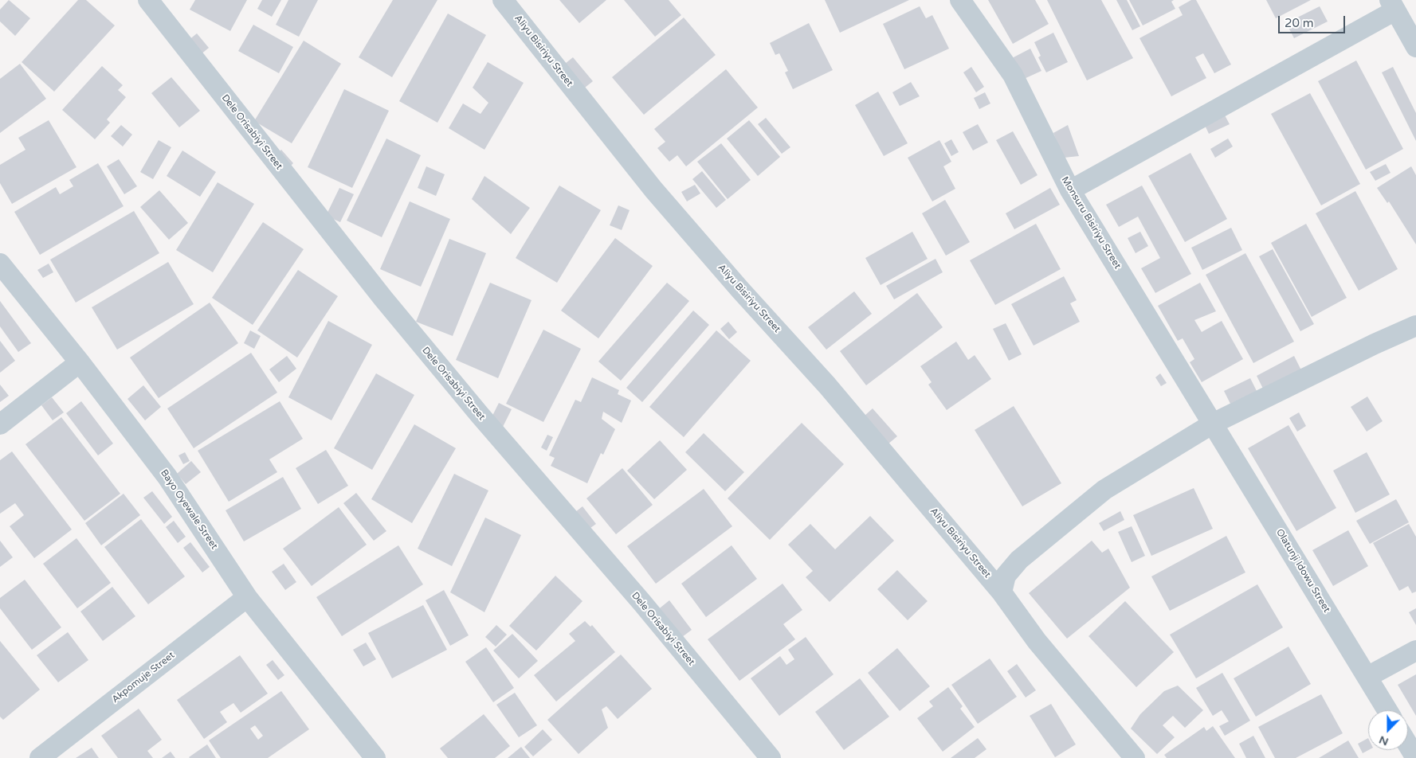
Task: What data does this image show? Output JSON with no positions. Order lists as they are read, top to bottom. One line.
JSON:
{"streets":{"street":["Aliyu Bisiriyu Street","Dele Orisabiyi Street","Monsuru Bisiriyu Street","Bayo Oyewale Street","Olatunji Idowu Street","Akpomuje Street"]},"crossings":[["Monsuru Bisiriyu Street","Olatunji Idowu Street"],["Bayo Oyewale Street","Akpomuje Street"]],"scale_bar":"20 m","north":"bottom"}
